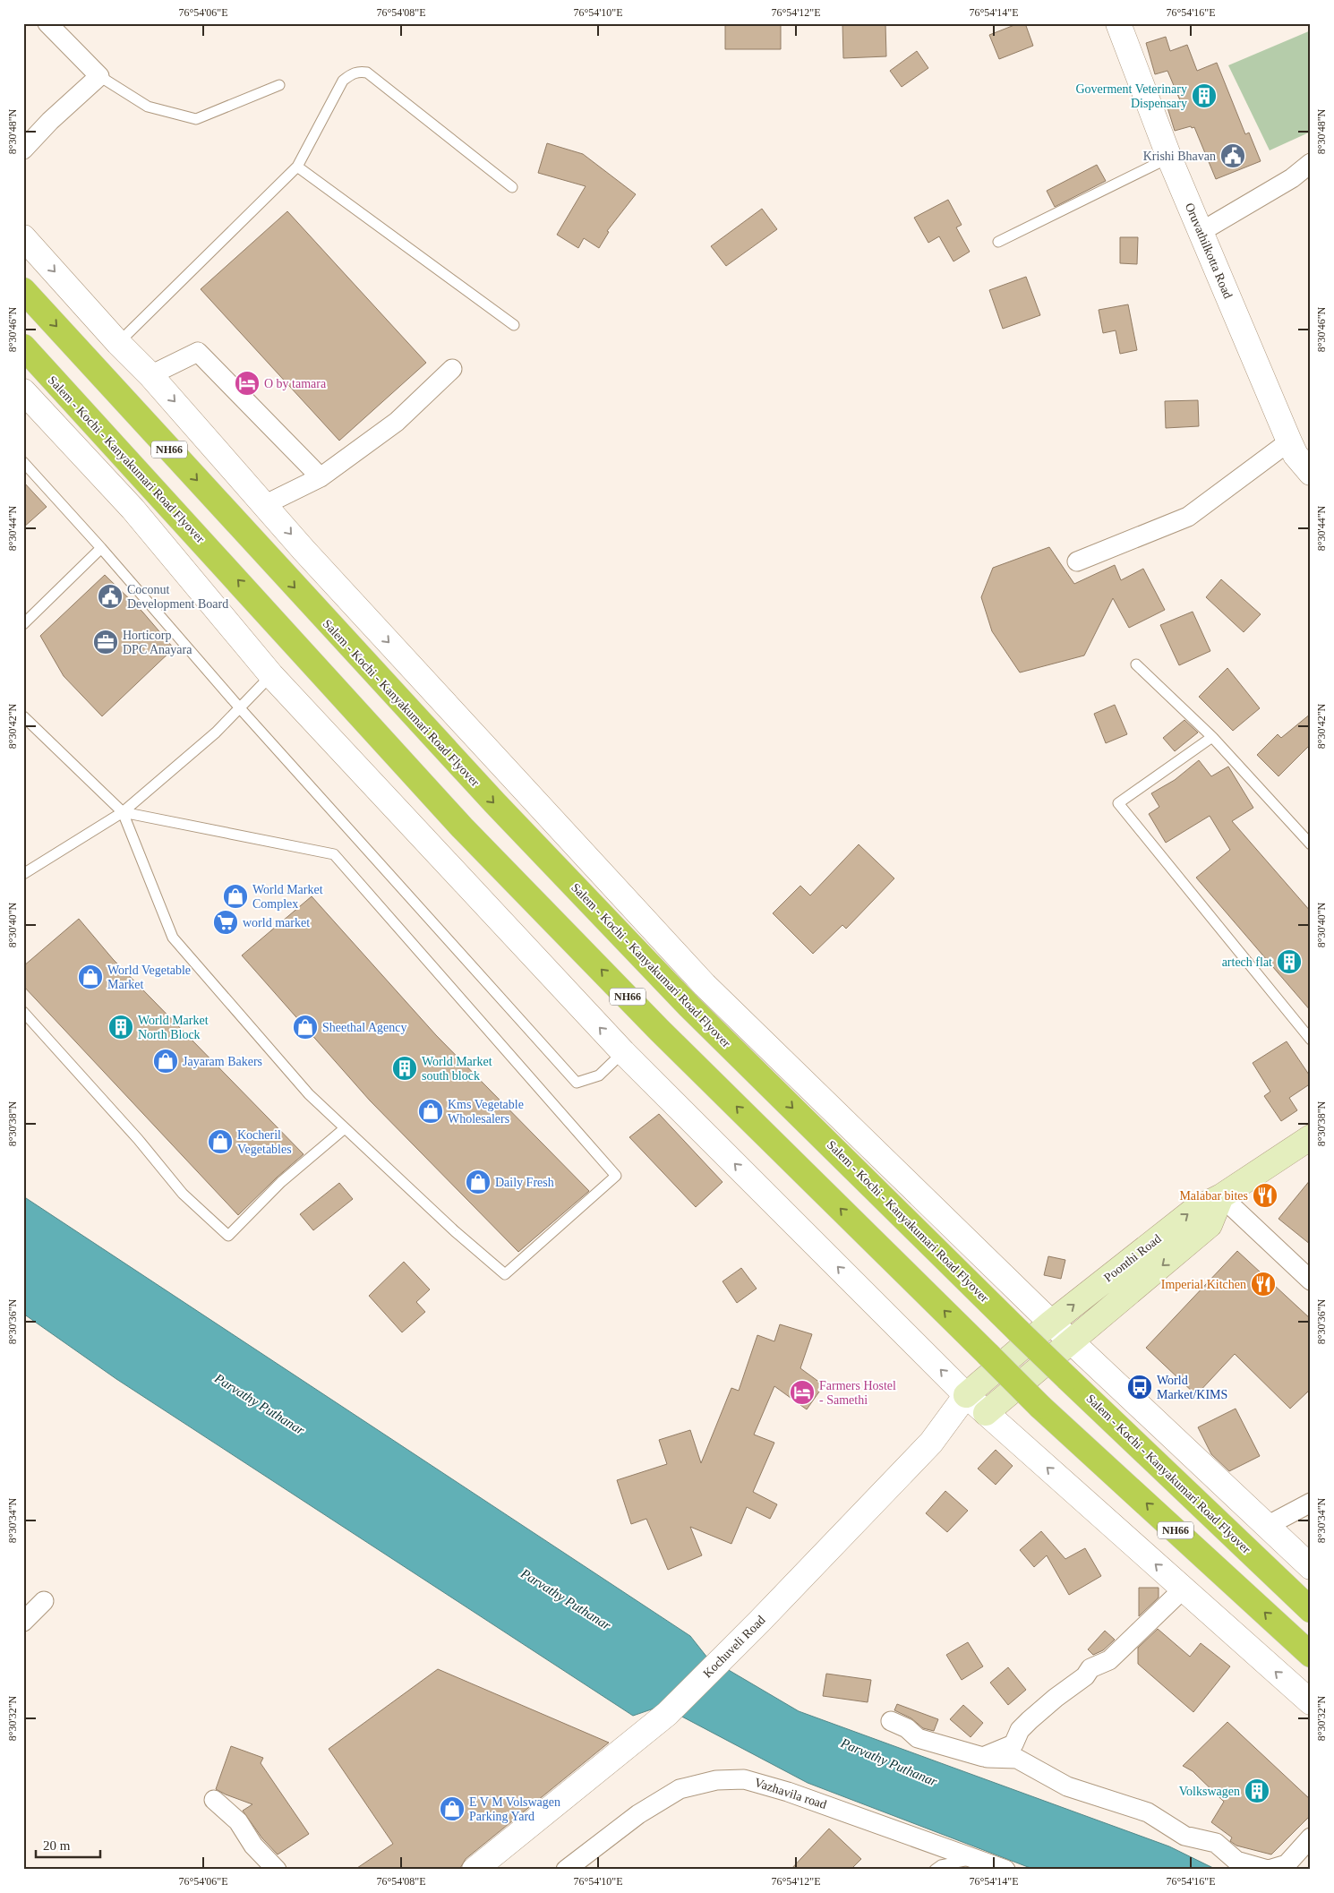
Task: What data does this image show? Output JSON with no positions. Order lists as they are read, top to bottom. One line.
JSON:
{"streets":{"highway":["NH66","Salem - Kochi - Kanyakumari Road Flyover"],"main road":["Poonthi Road"],"street":["Oruvathilkotta Road","Kochuveli Road","Vazhavila road"]},"crossings":[["Poonthi Road","Kochuveli Road"]],"water":["Parvathy Puthanar"],"places":{"building":["Goverment Veterinary Dispensary","artech flat","World Market North Block","World Market south block","Volkswagen"],"public building":["Krishi Bhavan","Coconut Development Board"],"hotel":["O by tamara","Farmers Hostel - Samethi"],"office":["Horticorp DPC Anayara"],"shop":["World Market Complex","World Vegetable Market","Sheethal Agency","Jayaram Bakers","Kms Vegetable Wholesalers","Kocheril Vegetables","Daily Fresh","E V M Volswagen Parking Yard"],"supermarket":["world market"],"restaurant":["Malabar bites","Imperial Kitchen"],"bus stop":["World Market/KIMS"]},"scale_bar":"20 m","coordinates":["76°54'06\"E","76°54'08\"E","76°54'10\"E","76°54'12\"E","76°54'14\"E","76°54'16\"E","8°30'48\"N","8°30'46\"N","8°30'44\"N","8°30'42\"N","8°30'40\"N","8°30'38\"N","8°30'36\"N","8°30'34\"N","8°30'32\"N"]}
